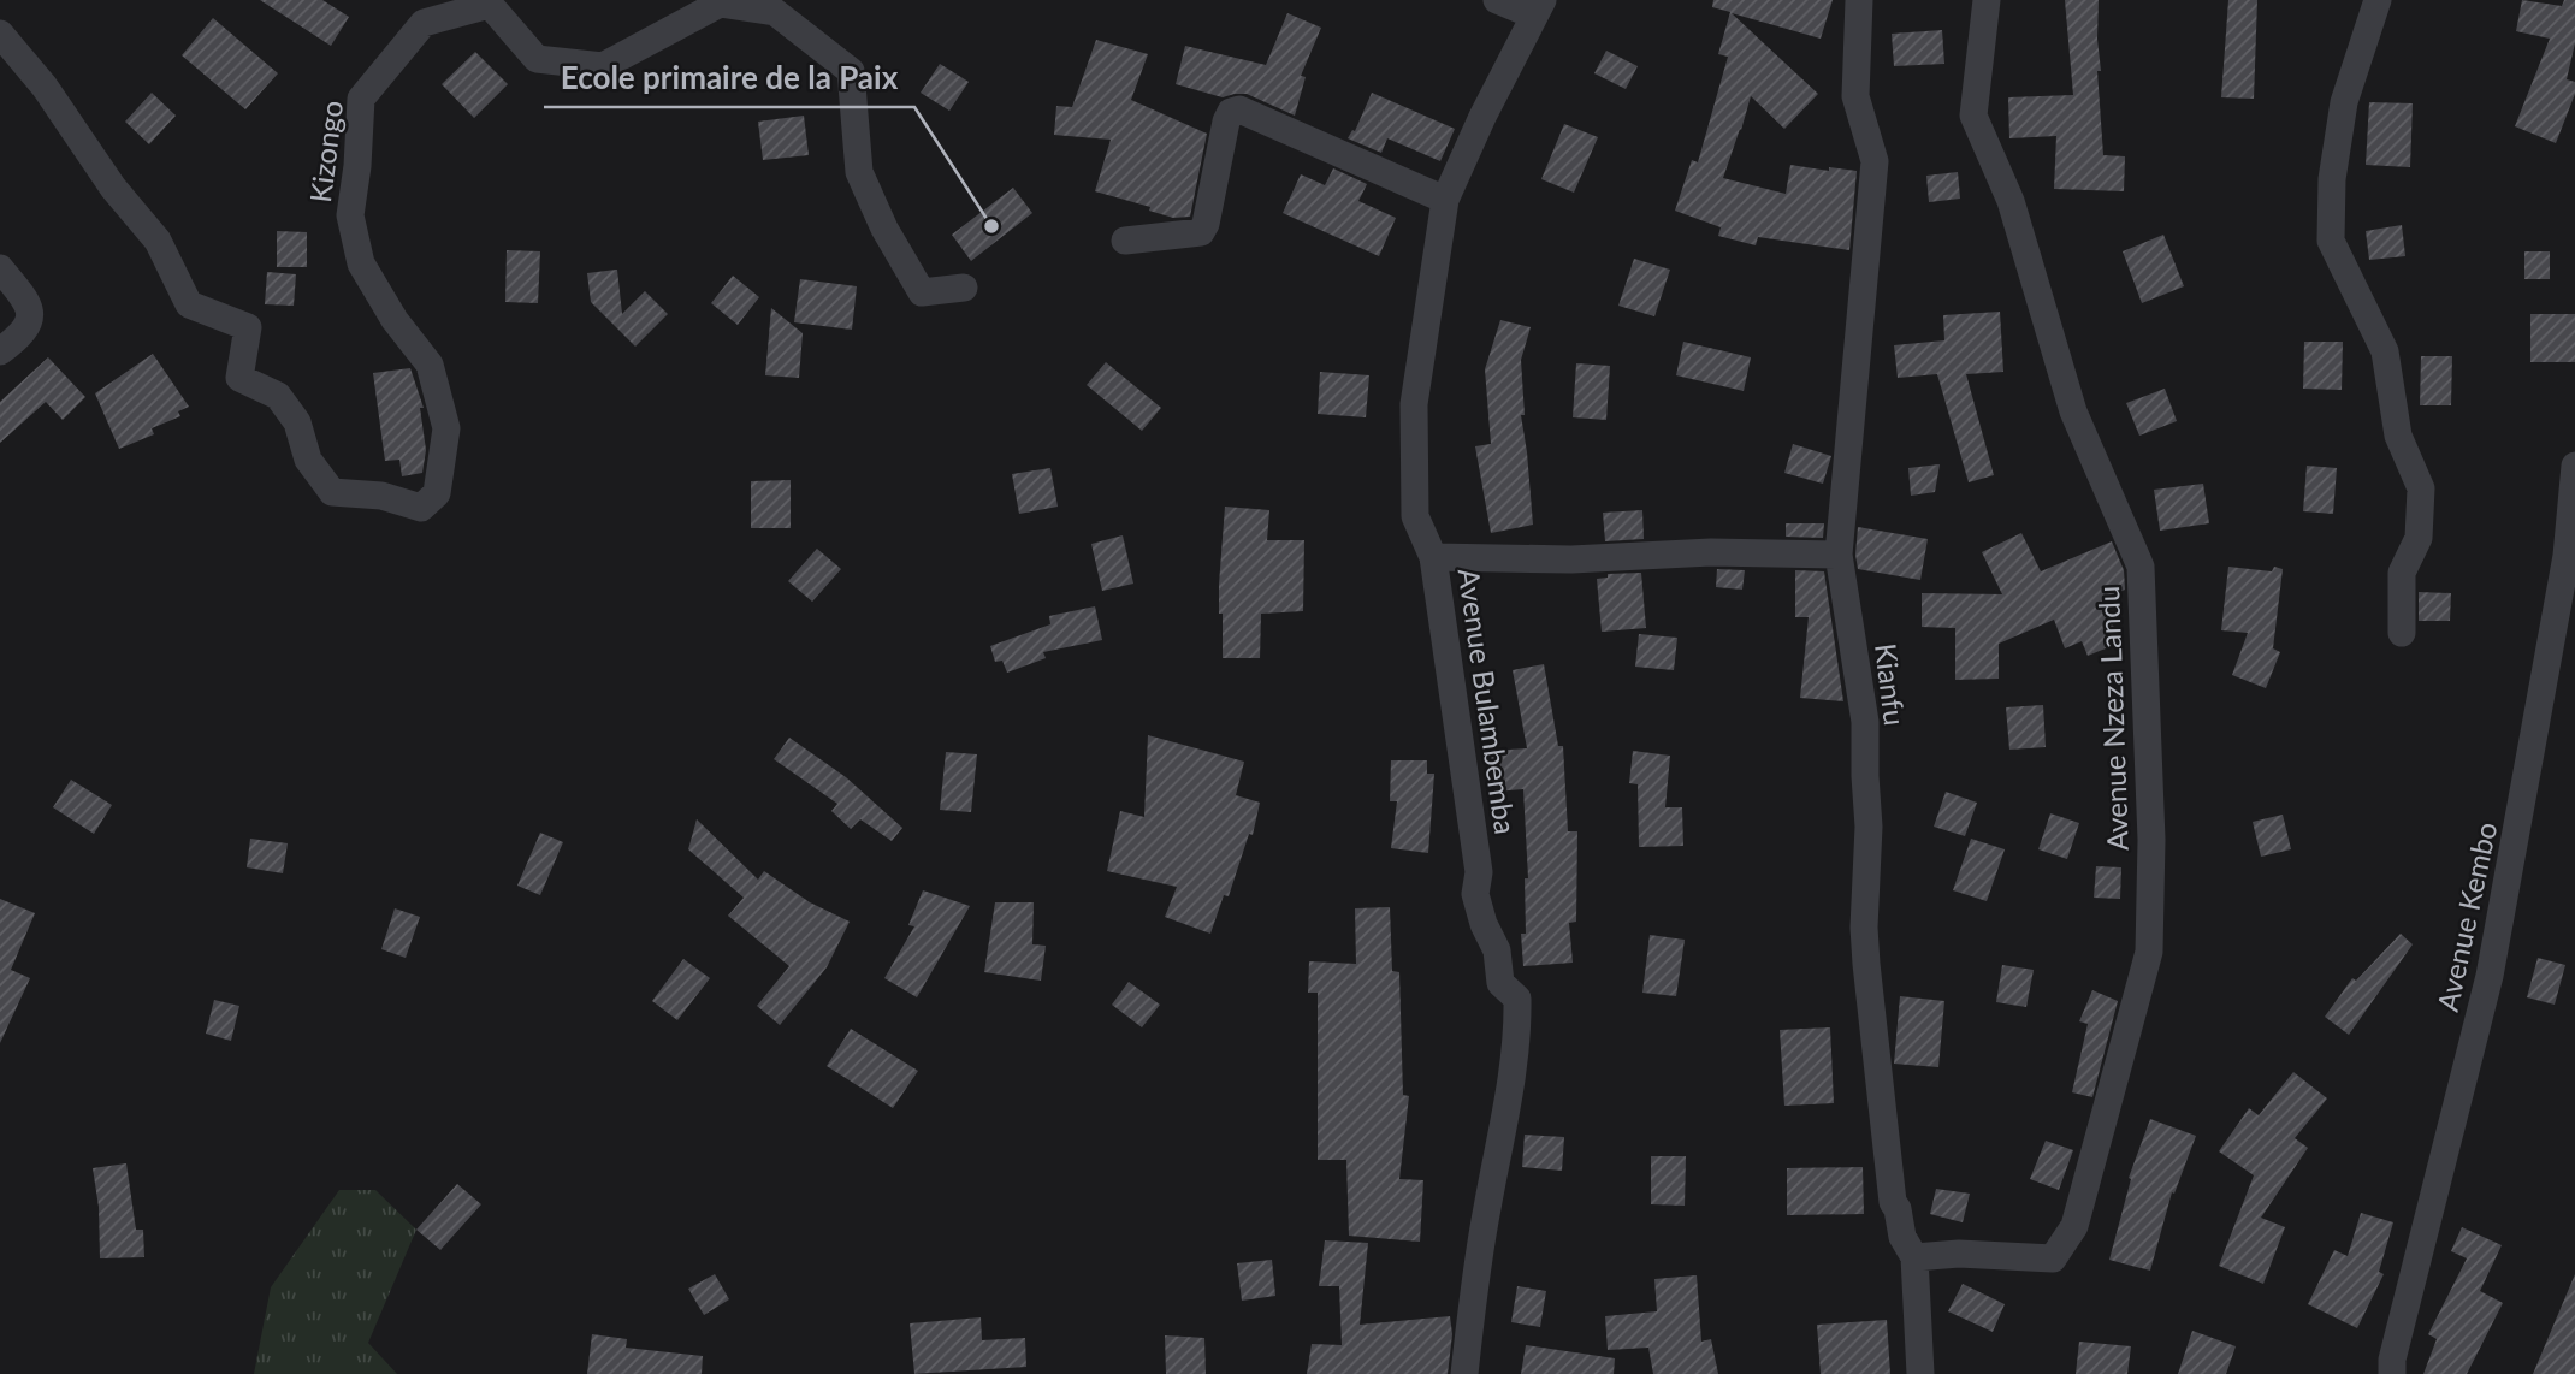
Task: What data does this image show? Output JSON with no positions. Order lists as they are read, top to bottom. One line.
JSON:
{"streets":{"street":["Kizongo","Kianfu","Avenue Bulambemba","Avenue Nzeza Landu","Avenue Kembo"]},"crossings":[["Kianfu","Avenue Nzeza Landu"]],"places":["Ecole primaire de la Paix"]}
